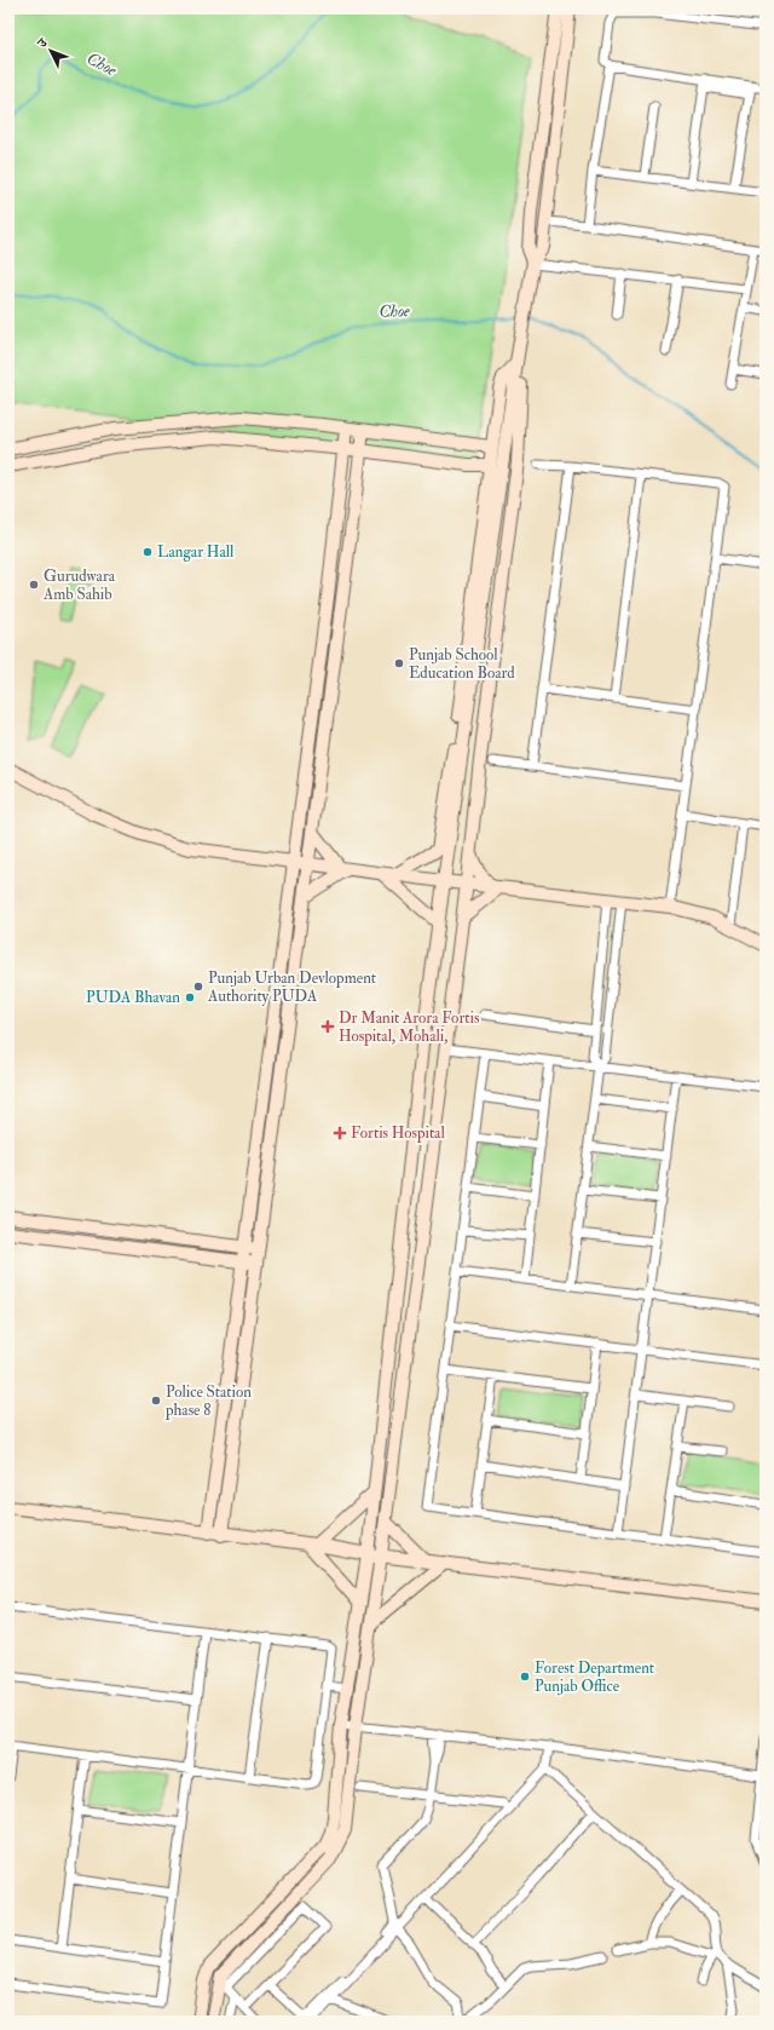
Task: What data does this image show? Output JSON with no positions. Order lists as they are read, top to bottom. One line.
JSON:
{"water":["Choe"],"places":{"other":["Langar Hall","Gurudwara Amb Sahib","Punjab School Education Board","Punjab Urban Devlopment Authority PUDA","PUDA Bhavan","Police Station phase 8","Forest Department Punjab Office"],"health":["Dr Manit Arora Fortis Hospital, Mohali,","Fortis Hospital"]},"north":"top left"}
